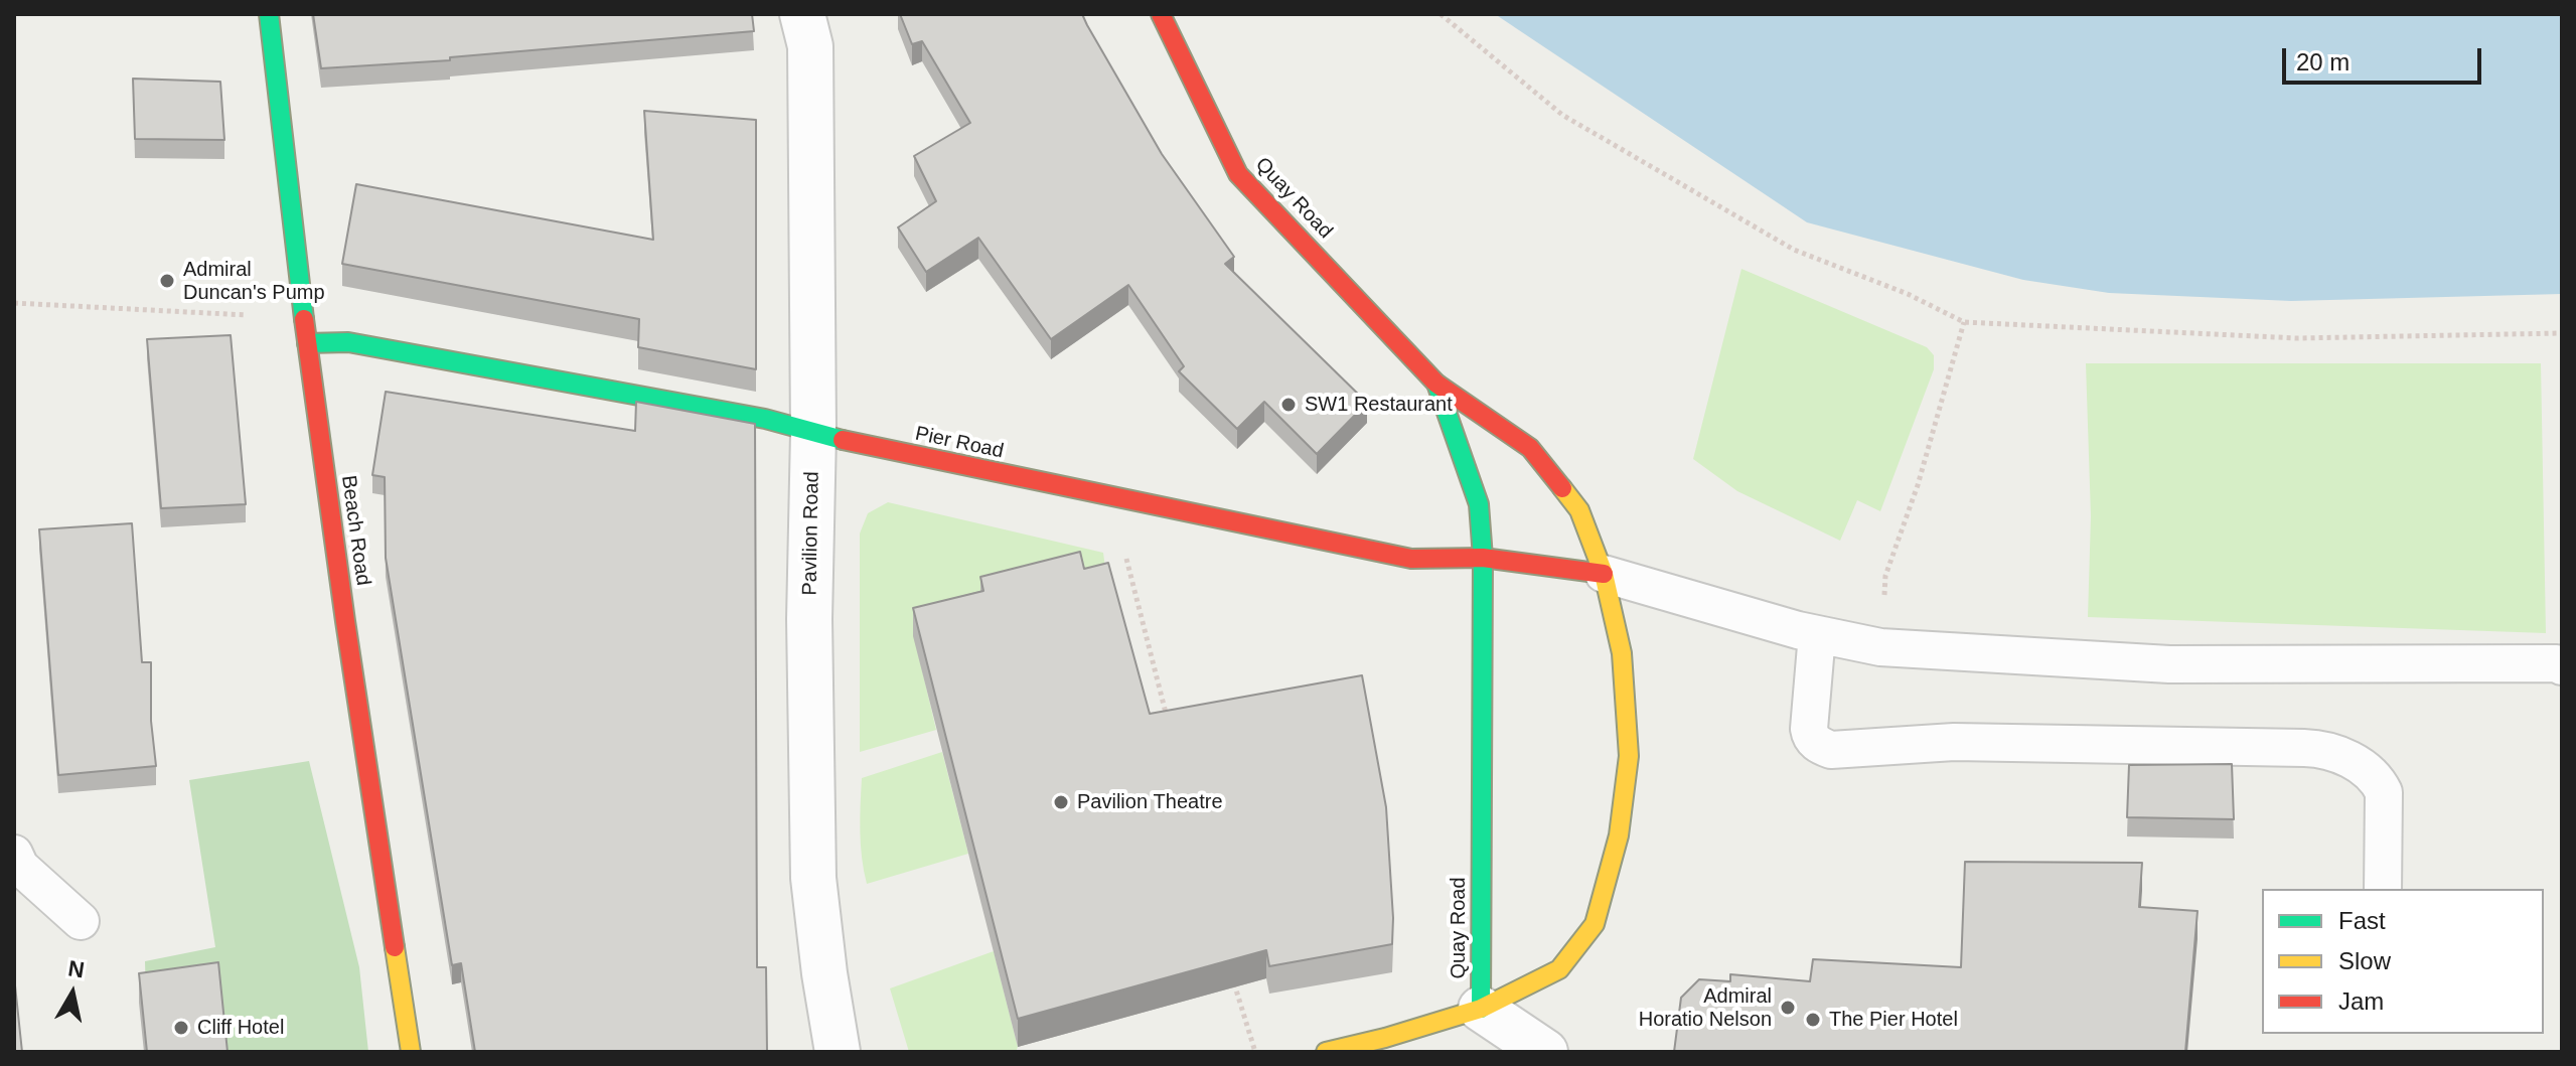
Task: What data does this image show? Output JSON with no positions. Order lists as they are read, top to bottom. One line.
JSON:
{"streets":{"street":["Quay Road","Pier Road","Beach Road","Pavilion Road"]},"crossings":[["Quay Road","Pier Road"],["Pier Road","Beach Road"],["Pier Road","Pavilion Road"]],"places":["Admiral Duncan's Pump","SW1 Restaurant","Pavilion Theatre","Admiral Horatio Nelson","The Pier Hotel","Cliff Hotel"],"legend":["Fast","Slow","Jam"],"scale_bar":"20 m","north":"top"}
